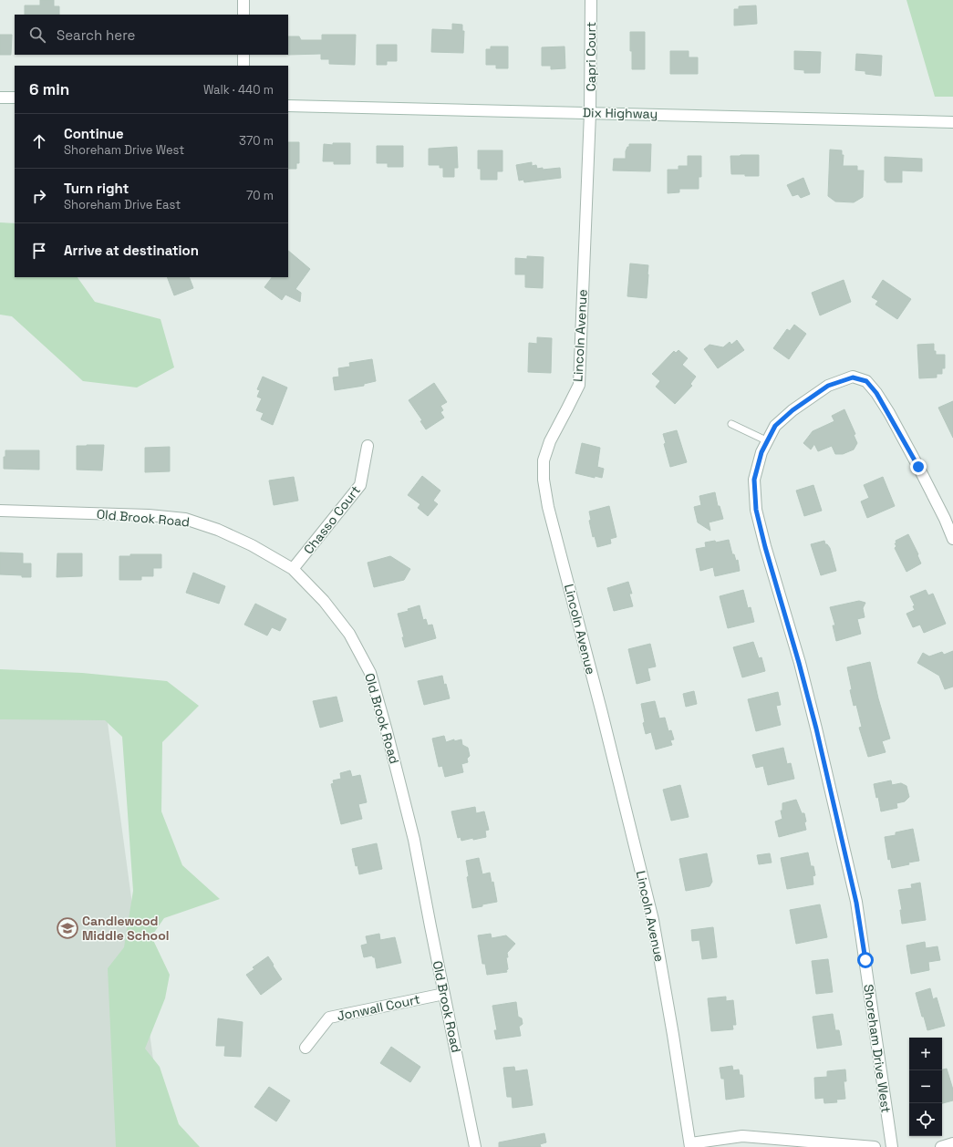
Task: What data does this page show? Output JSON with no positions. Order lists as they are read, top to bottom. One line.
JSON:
{"streets":{"street":["Capri Court","Dix Highway","Lincoln Avenue","Old Brook Road","Chasso Court","Jonwall Court","Shoreham Drive West"]},"crossings":[["Capri Court","Dix Highway"],["Capri Court","Lincoln Avenue"],["Dix Highway","Lincoln Avenue"],["Old Brook Road","Chasso Court"],["Old Brook Road","Jonwall Court"]],"places":{"school or university":["Candlewood Middle School"]},"page":{"search":"Search here","heading":["6 min","Walk · 440 m"],"list":[["Continue","Shoreham Drive West","370 m"],["Turn right","Shoreham Drive East","70 m"],"Arrive at destination"],"map_buttons":["+","−"]}}
